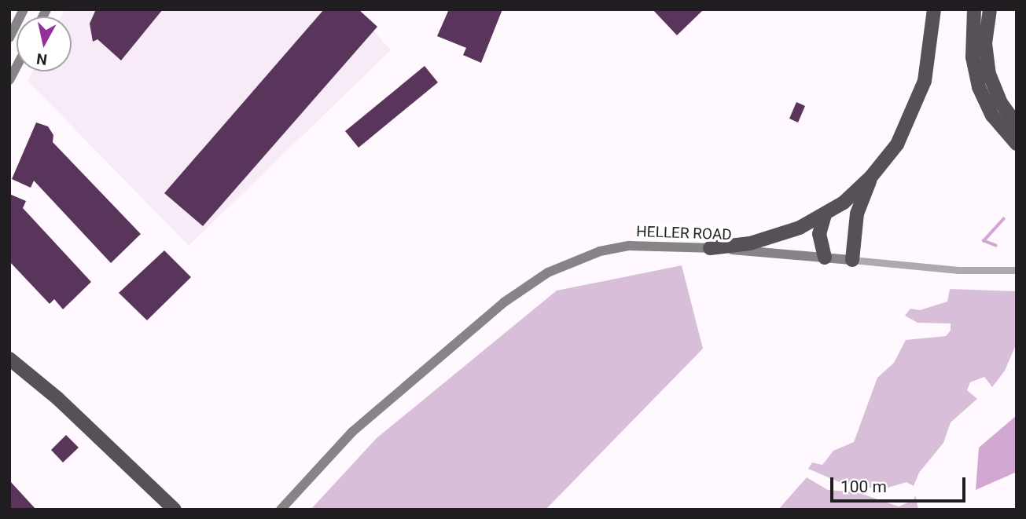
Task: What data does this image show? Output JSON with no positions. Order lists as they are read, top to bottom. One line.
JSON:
{"streets":{"street":["HELLER ROAD"]},"scale_bar":"100 m","north":"bottom"}
